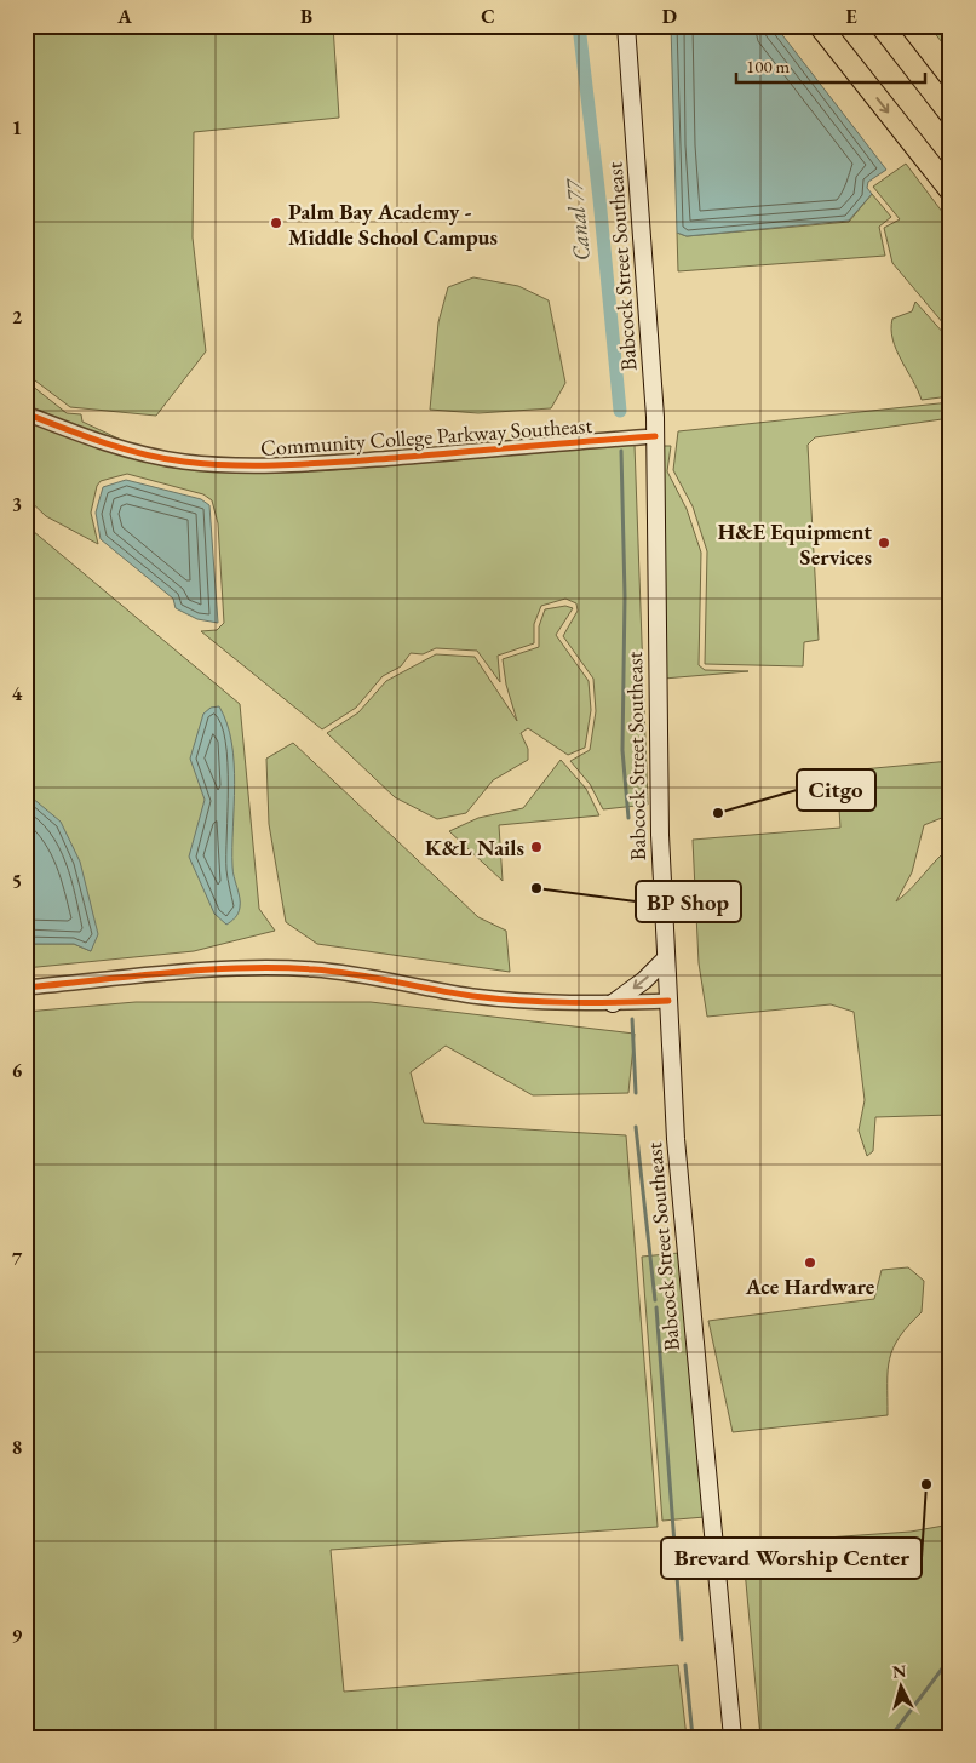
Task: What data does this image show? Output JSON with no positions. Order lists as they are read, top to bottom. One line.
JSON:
{"streets":{"main road":["Babcock Street Southeast"],"street":["Community College Parkway Southeast"]},"crossings":[["Babcock Street Southeast","Community College Parkway Southeast"]],"water":["Canal 77"],"places":["Palm Bay Academy - Middle School Campus","H&E Equipment Services","Citgo","K&L Nails","BP Shop","Ace Hardware","Brevard Worship Center"],"scale_bar":"100 m","north":"top","grid":{"columns":["A","B","C","D","E"],"rows":["1","2","3","4","5","6","7","8","9"]}}
